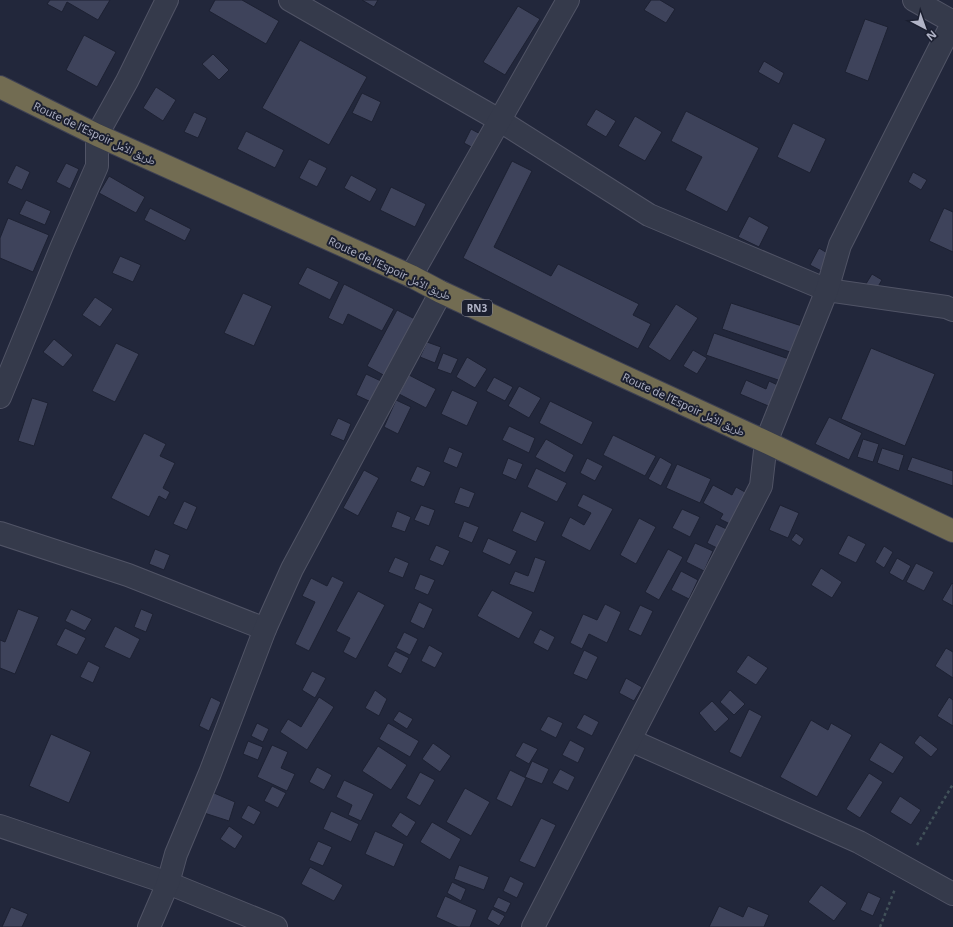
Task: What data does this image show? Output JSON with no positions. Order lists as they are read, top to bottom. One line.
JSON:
{"streets":{"highway":["Route de l’Espoir طريق الأمل","RN3"]},"north":"bottom right"}
